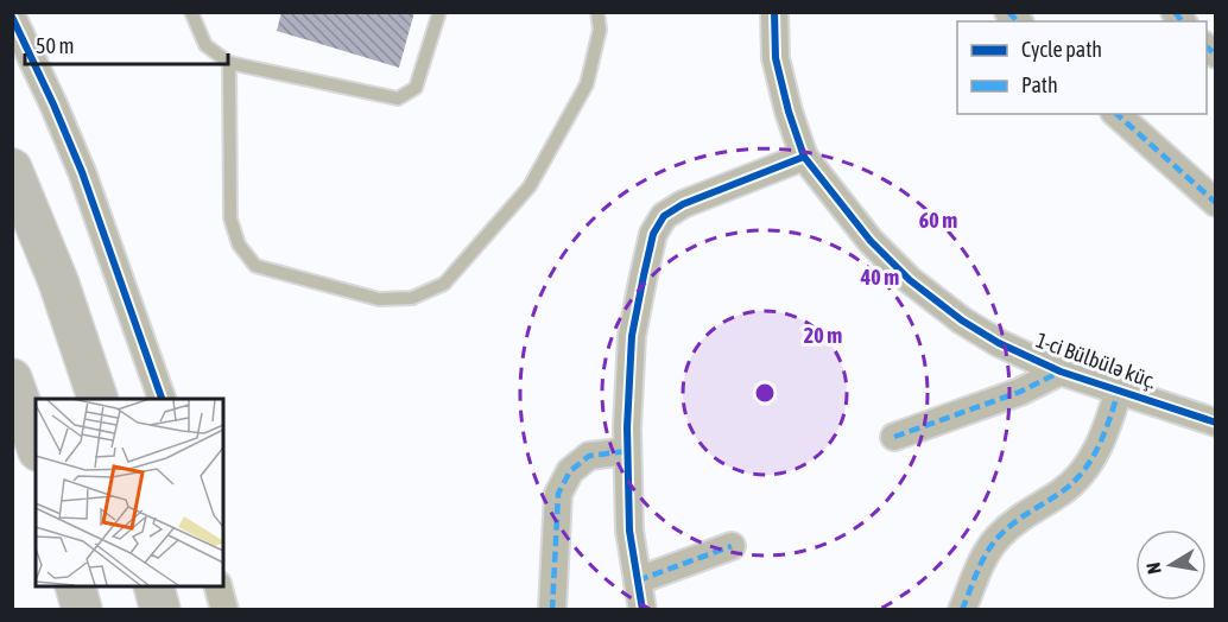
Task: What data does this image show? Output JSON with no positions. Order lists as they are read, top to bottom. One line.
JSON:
{"streets":{"street":["1-ci Bülbülə küç."]},"legend":["Cycle path","Path"],"scale_bar":"50 m","north":"left","rings":["60 m","40 m","20 m"]}
